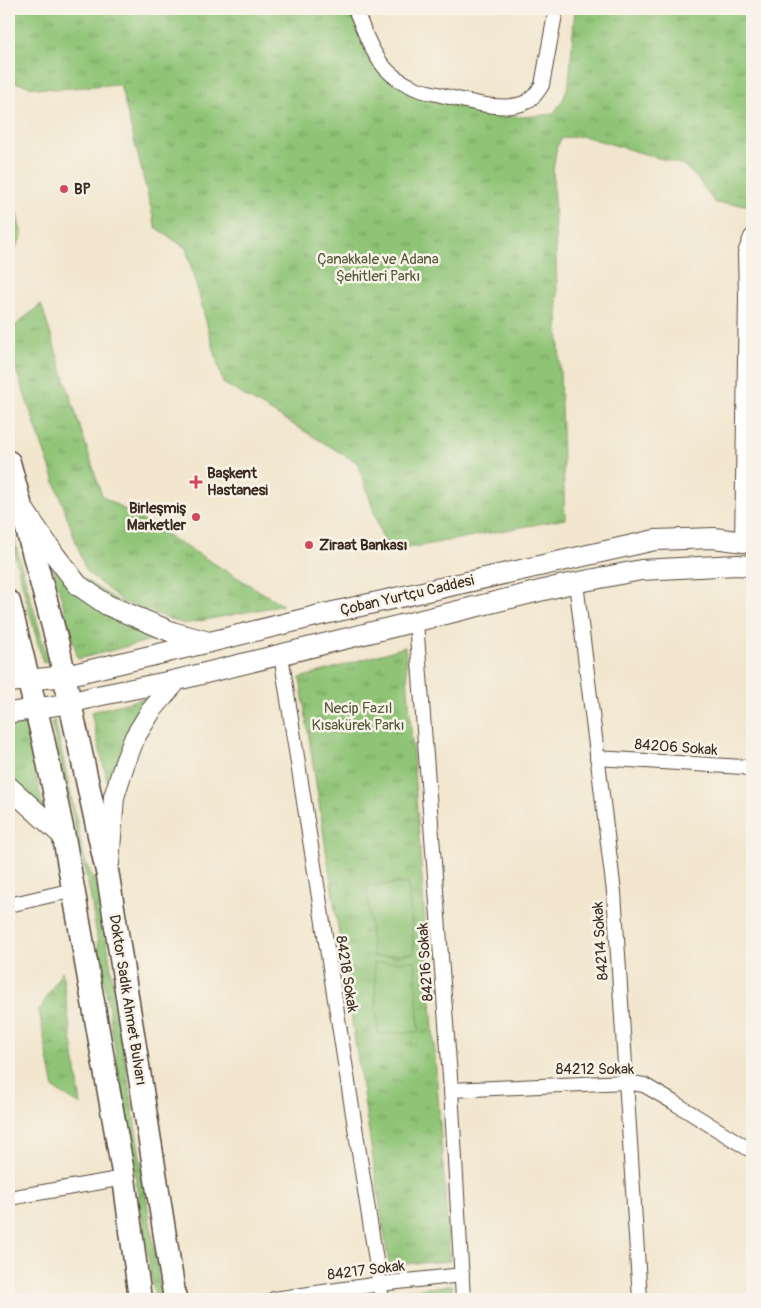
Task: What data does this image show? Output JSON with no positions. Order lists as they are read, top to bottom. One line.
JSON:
{"streets":{"main road":["Çoban Yurtçu Caddesi","Doktor Sadık Ahmet Bulvarı"],"street":["84206 Sokak","84214 Sokak","84216 Sokak","84218 Sokak","84212 Sokak","84217 Sokak"]},"crossings":[["Çoban Yurtçu Caddesi","84214 Sokak"],["Çoban Yurtçu Caddesi","84216 Sokak"],["Çoban Yurtçu Caddesi","84218 Sokak"],["Çoban Yurtçu Caddesi","Doktor Sadık Ahmet Bulvarı"],["84206 Sokak","84214 Sokak"],["84214 Sokak","84212 Sokak"],["84216 Sokak","84212 Sokak"],["84216 Sokak","84217 Sokak"],["84218 Sokak","84217 Sokak"]],"parks":["Çanakkale ve Adana Şehitleri Parkı","Necip Fazıl Kısakürek Parkı"],"places":{"other":["BP","Birleşmiş Marketler","Ziraat Bankası"],"health":["Başkent Hastanesi"]}}
